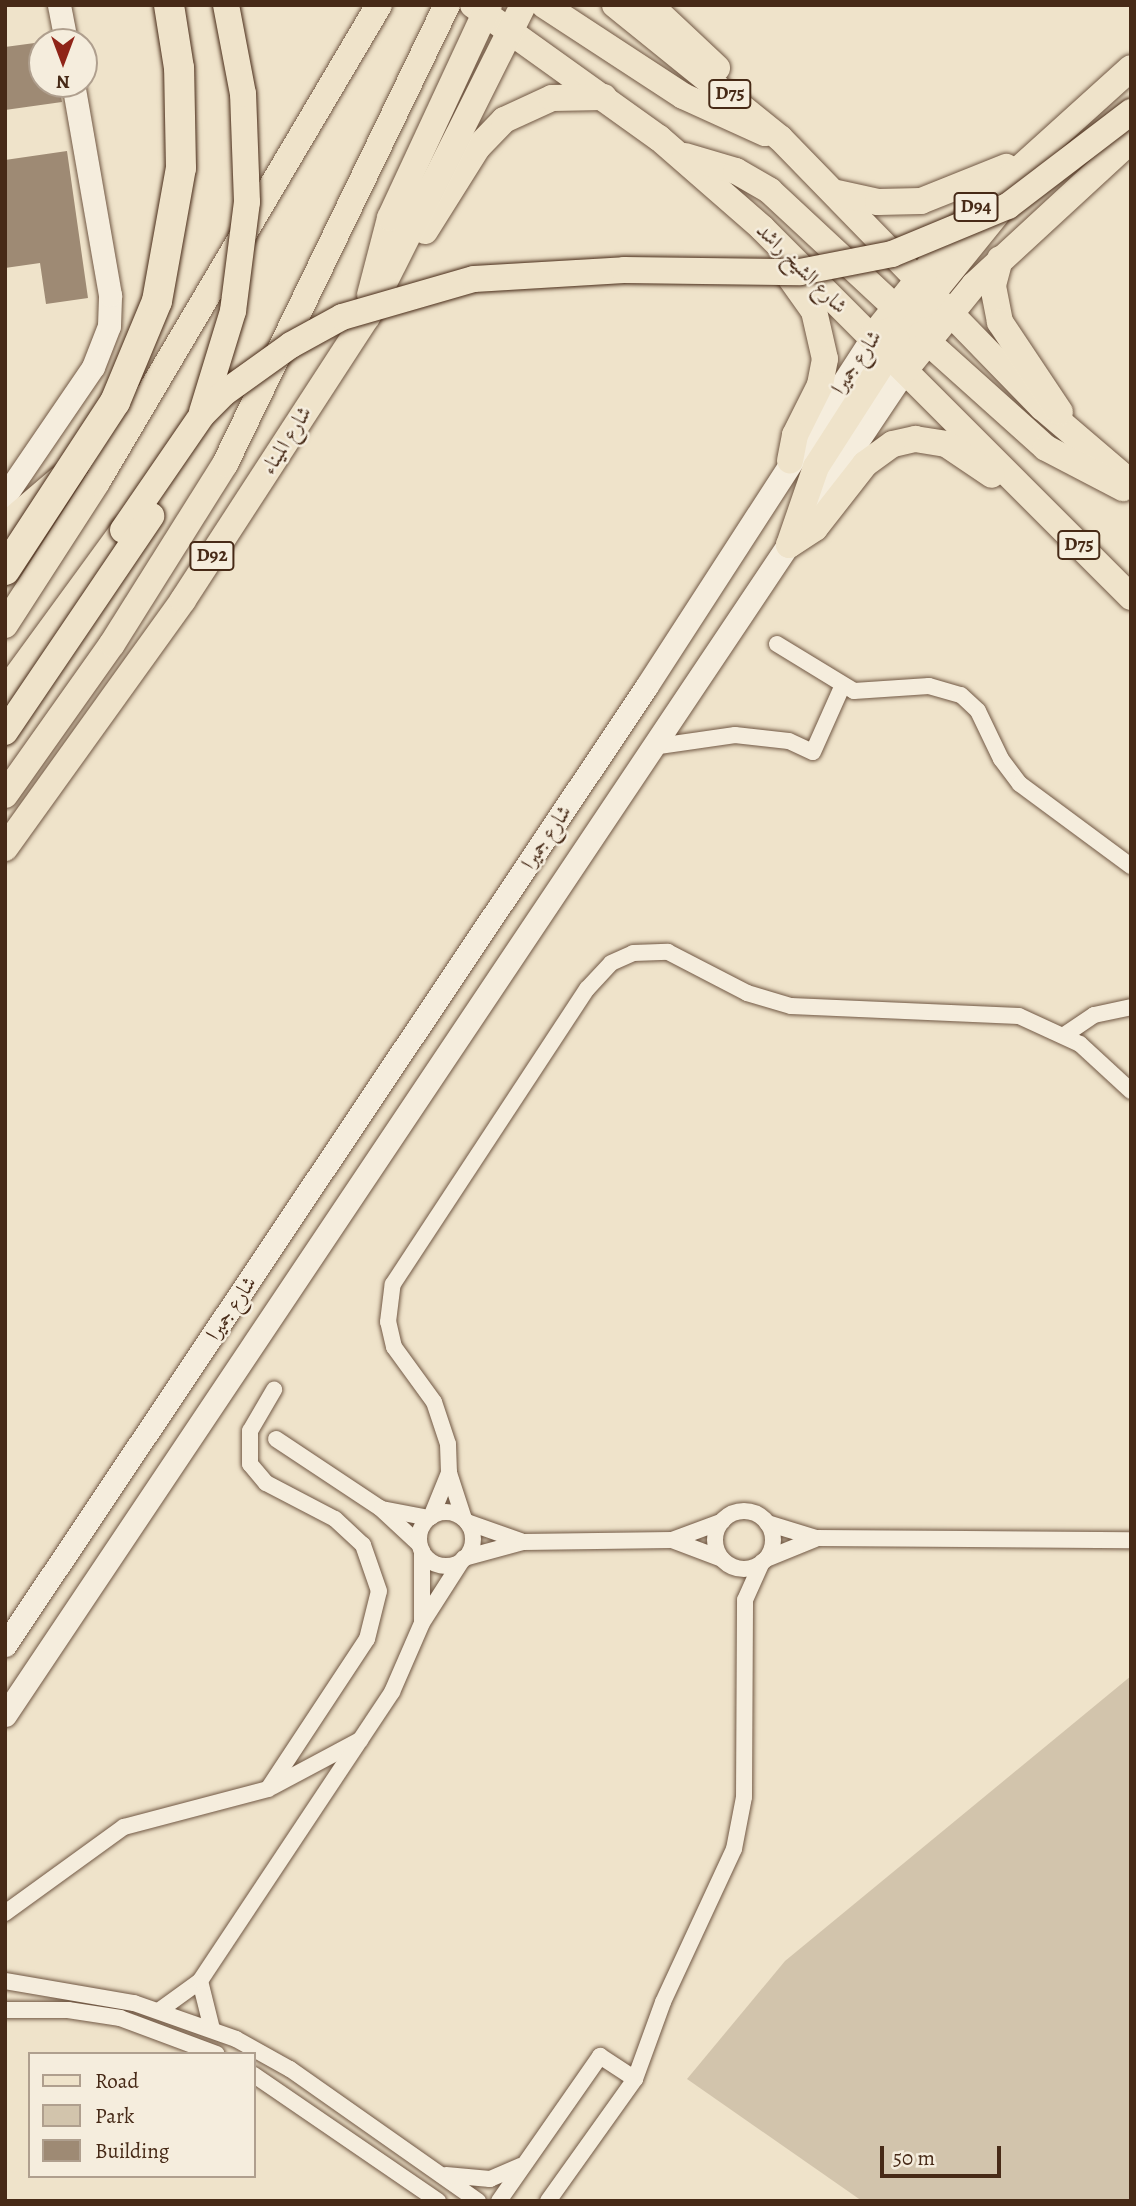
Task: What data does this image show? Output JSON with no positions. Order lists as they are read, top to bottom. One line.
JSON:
{"streets":{"main road":["D75","D94","شارع الشيخ راشد","شارع جميرا","شارع الميناء","D92"]},"crossings":[["D75","شارع جميرا"],["شارع الشيخ راشد","شارع جميرا"],["شارع الشيخ راشد","شارع الميناء"]],"legend":["Road","Park","Building"],"scale_bar":"50 m","north":"bottom"}
